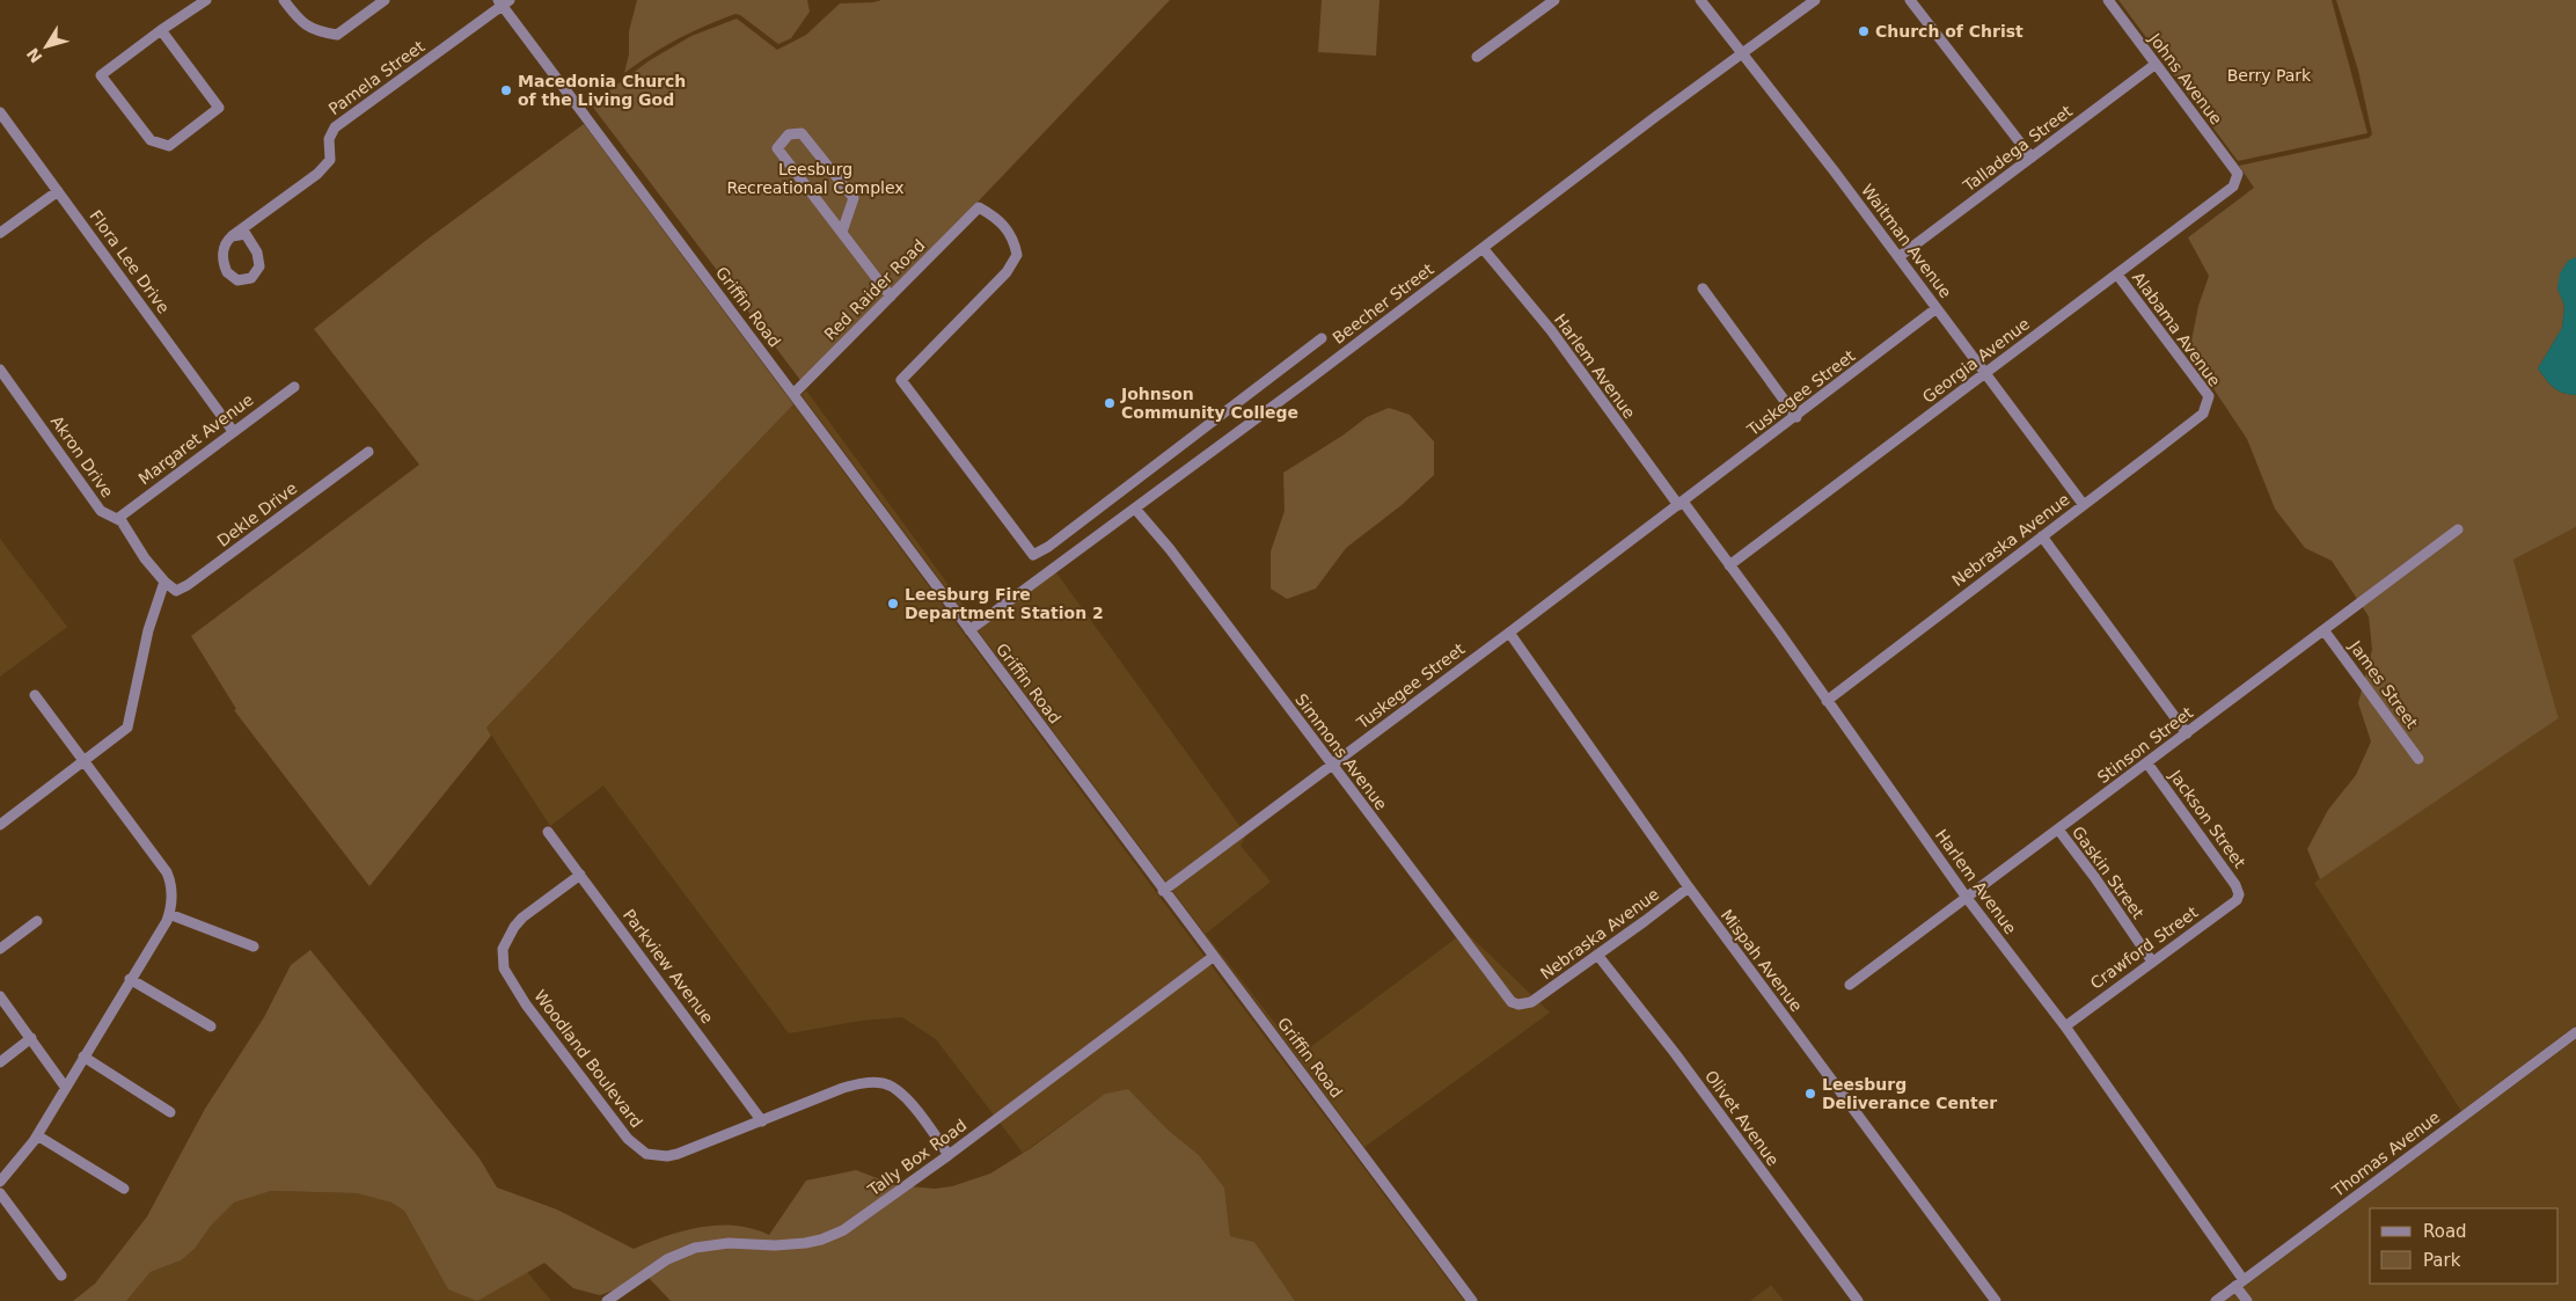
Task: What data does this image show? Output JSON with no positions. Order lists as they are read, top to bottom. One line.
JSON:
{"streets":{"street":["Pamela Street","Johns Avenue","Talladega Street","Waitman Avenue","Flora Lee Drive","Red Raider Road","Beecher Street","Griffin Road","Alabama Avenue","Georgia Avenue","Harlem Avenue","Tuskegee Street","Margaret Avenue","Akron Drive","Dekle Drive","Nebraska Avenue","James Street","Stinson Street","Simmons Avenue","Jackson Street","Gaskin Street","Crawford Street","Mispah Avenue","Parkview Avenue","Woodland Boulevard","Olivet Avenue","Thomas Avenue","Tally Box Road"]},"crossings":[["Pamela Street","Griffin Road"],["Johns Avenue","Talladega Street"],["Johns Avenue","Georgia Avenue"],["Talladega Street","Waitman Avenue"],["Waitman Avenue","Beecher Street"],["Waitman Avenue","Georgia Avenue"],["Waitman Avenue","Tuskegee Street"],["Waitman Avenue","Nebraska Avenue"],["Flora Lee Drive","Margaret Avenue"],["Red Raider Road","Griffin Road"],["Beecher Street","Griffin Road"],["Beecher Street","Harlem Avenue"],["Beecher Street","Simmons Avenue"],["Griffin Road","Tuskegee Street"],["Griffin Road","Tally Box Road"],["Alabama Avenue","Georgia Avenue"],["Alabama Avenue","Nebraska Avenue"],["Georgia Avenue","Harlem Avenue"],["Harlem Avenue","Tuskegee Street"],["Harlem Avenue","Nebraska Avenue"],["Harlem Avenue","Stinson Street"],["Harlem Avenue","Crawford Street"],["Harlem Avenue","Thomas Avenue"],["Tuskegee Street","Simmons Avenue"],["Tuskegee Street","Mispah Avenue"],["Margaret Avenue","Akron Drive"],["Akron Drive","Dekle Drive"],["Nebraska Avenue","Simmons Avenue"],["Nebraska Avenue","Mispah Avenue"],["Nebraska Avenue","Olivet Avenue"],["James Street","Stinson Street"],["Stinson Street","Jackson Street"],["Stinson Street","Gaskin Street"],["Jackson Street","Crawford Street"],["Gaskin Street","Crawford Street"],["Parkview Avenue","Woodland Boulevard"],["Woodland Boulevard","Tally Box Road"]],"parks":["Berry Park","Leesburg Recreational Complex"],"places":["Church of Christ","Macedonia Church of the Living God","Johnson Community College","Leesburg Fire Department Station 2","Leesburg Deliverance Center"],"legend":["Road","Park"],"north":"bottom left"}
